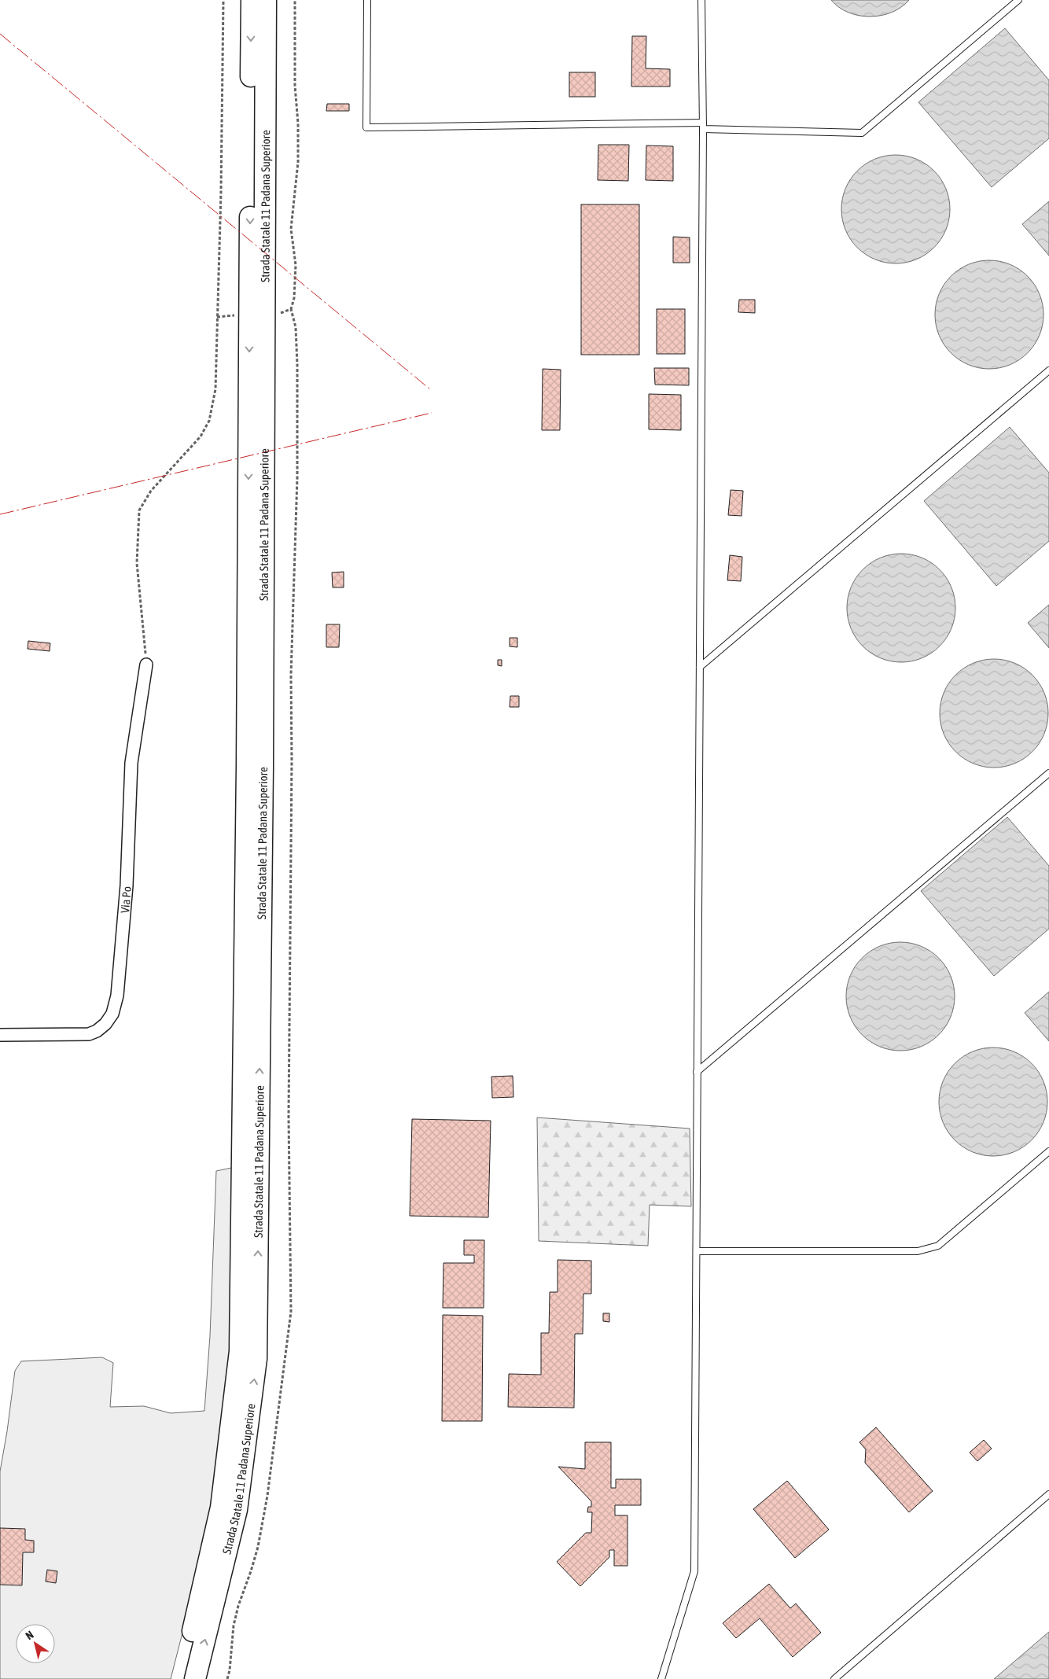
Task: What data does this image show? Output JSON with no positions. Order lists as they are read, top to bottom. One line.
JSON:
{"streets":{"highway":["Strada Statale 11 Padana Superiore"],"street":["Via Po"]},"north":"top left"}
